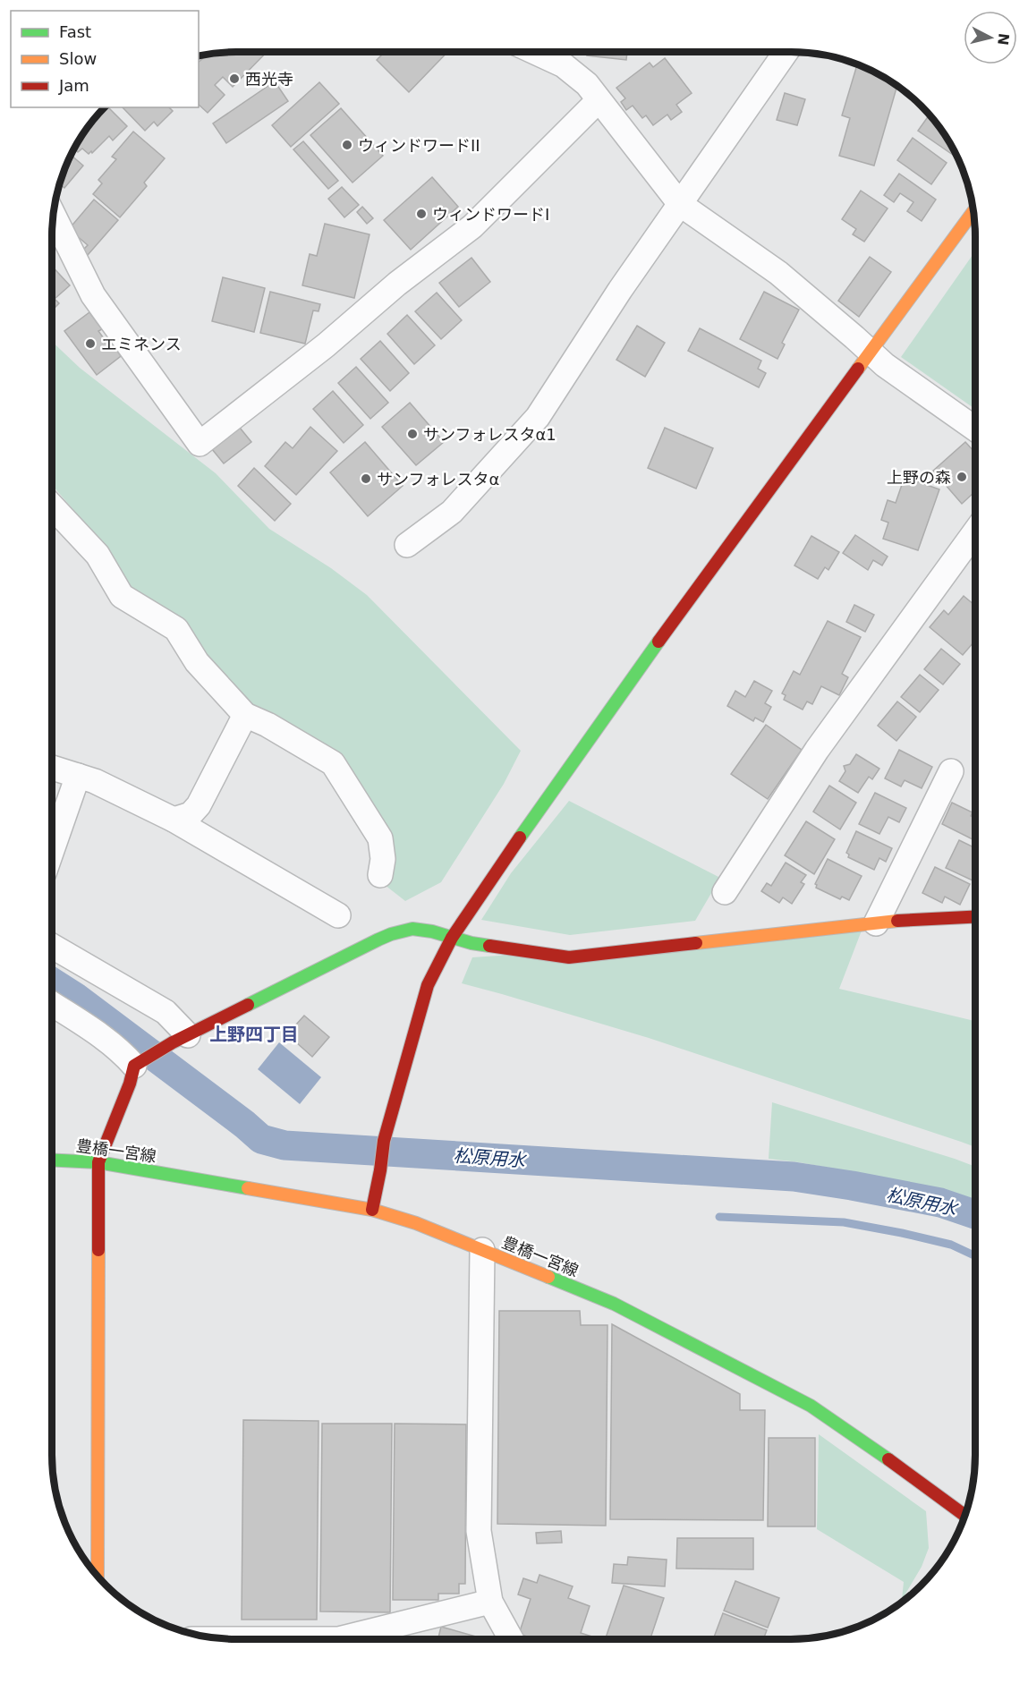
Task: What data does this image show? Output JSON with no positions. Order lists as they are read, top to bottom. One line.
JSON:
{"streets":{"street":["豊橋一宮線"]},"districts":["上野四丁目"],"water":["松原用水"],"places":["西光寺","ウィンドワードII","ウィンドワードI","エミネンス","サンフォレスタα1","上野の森","サンフォレスタα"],"legend":["Fast","Slow","Jam"],"north":"right"}
